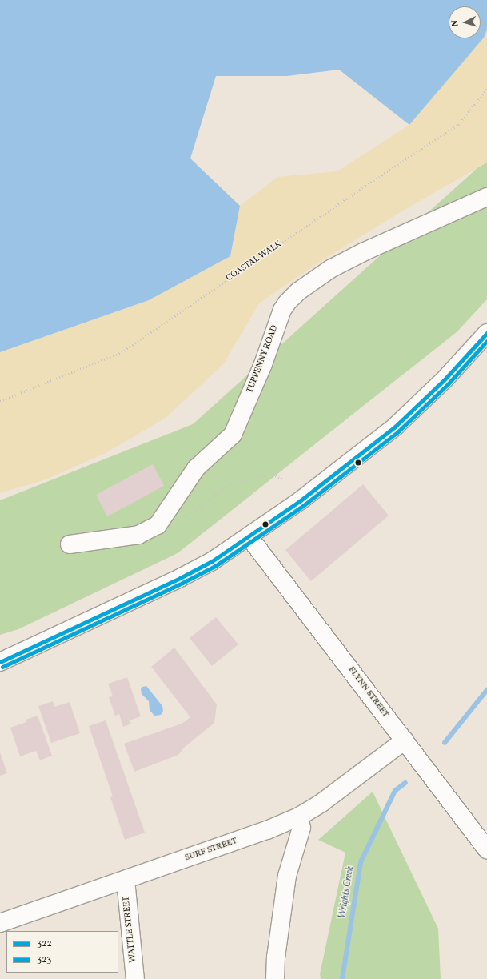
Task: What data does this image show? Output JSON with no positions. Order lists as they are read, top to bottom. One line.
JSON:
{"streets":{"street":["TUPPENNY ROAD","FLYNN STREET","SURF STREET","WATTLE STREET"],"path":["COASTAL WALK"]},"crossings":[["FLYNN STREET","SURF STREET"],["SURF STREET","WATTLE STREET"]],"water":["Wrights Creek"],"lines":["transit line 322","transit line 323"],"legend":["322","323"],"north":"left"}
